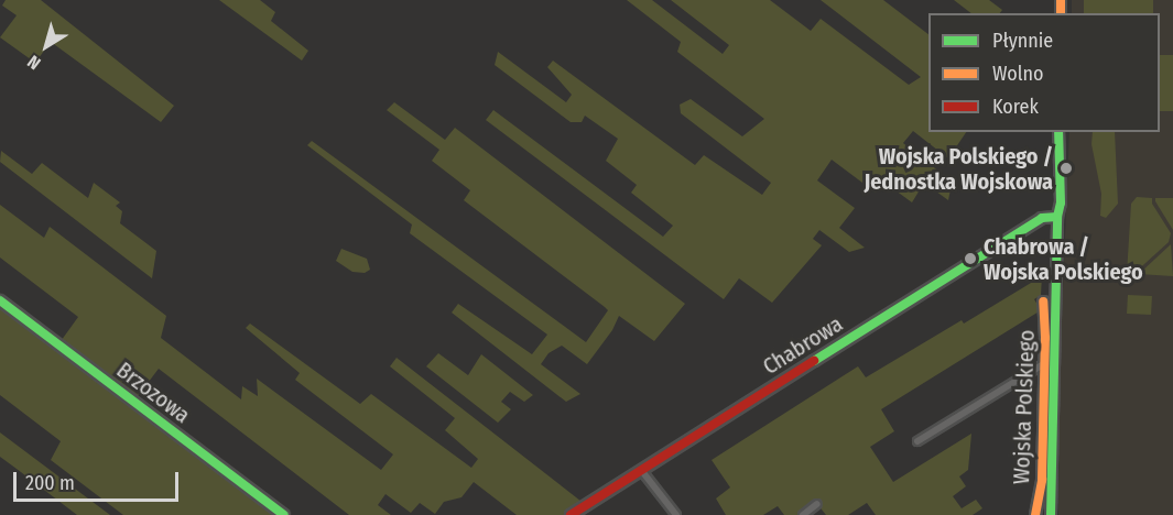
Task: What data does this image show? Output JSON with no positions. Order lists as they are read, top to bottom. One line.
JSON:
{"streets":{"street":["Chabrowa","Brzozowa","Wojska Polskiego"]},"crossings":[["Chabrowa","Wojska Polskiego"]],"places":["Wojska Polskiego / Jednostka Wojskowa","Chabrowa / Wojska Polskiego"],"legend":["Płynnie","Wolno","Korek"],"scale_bar":"200 m","north":"bottom left"}
